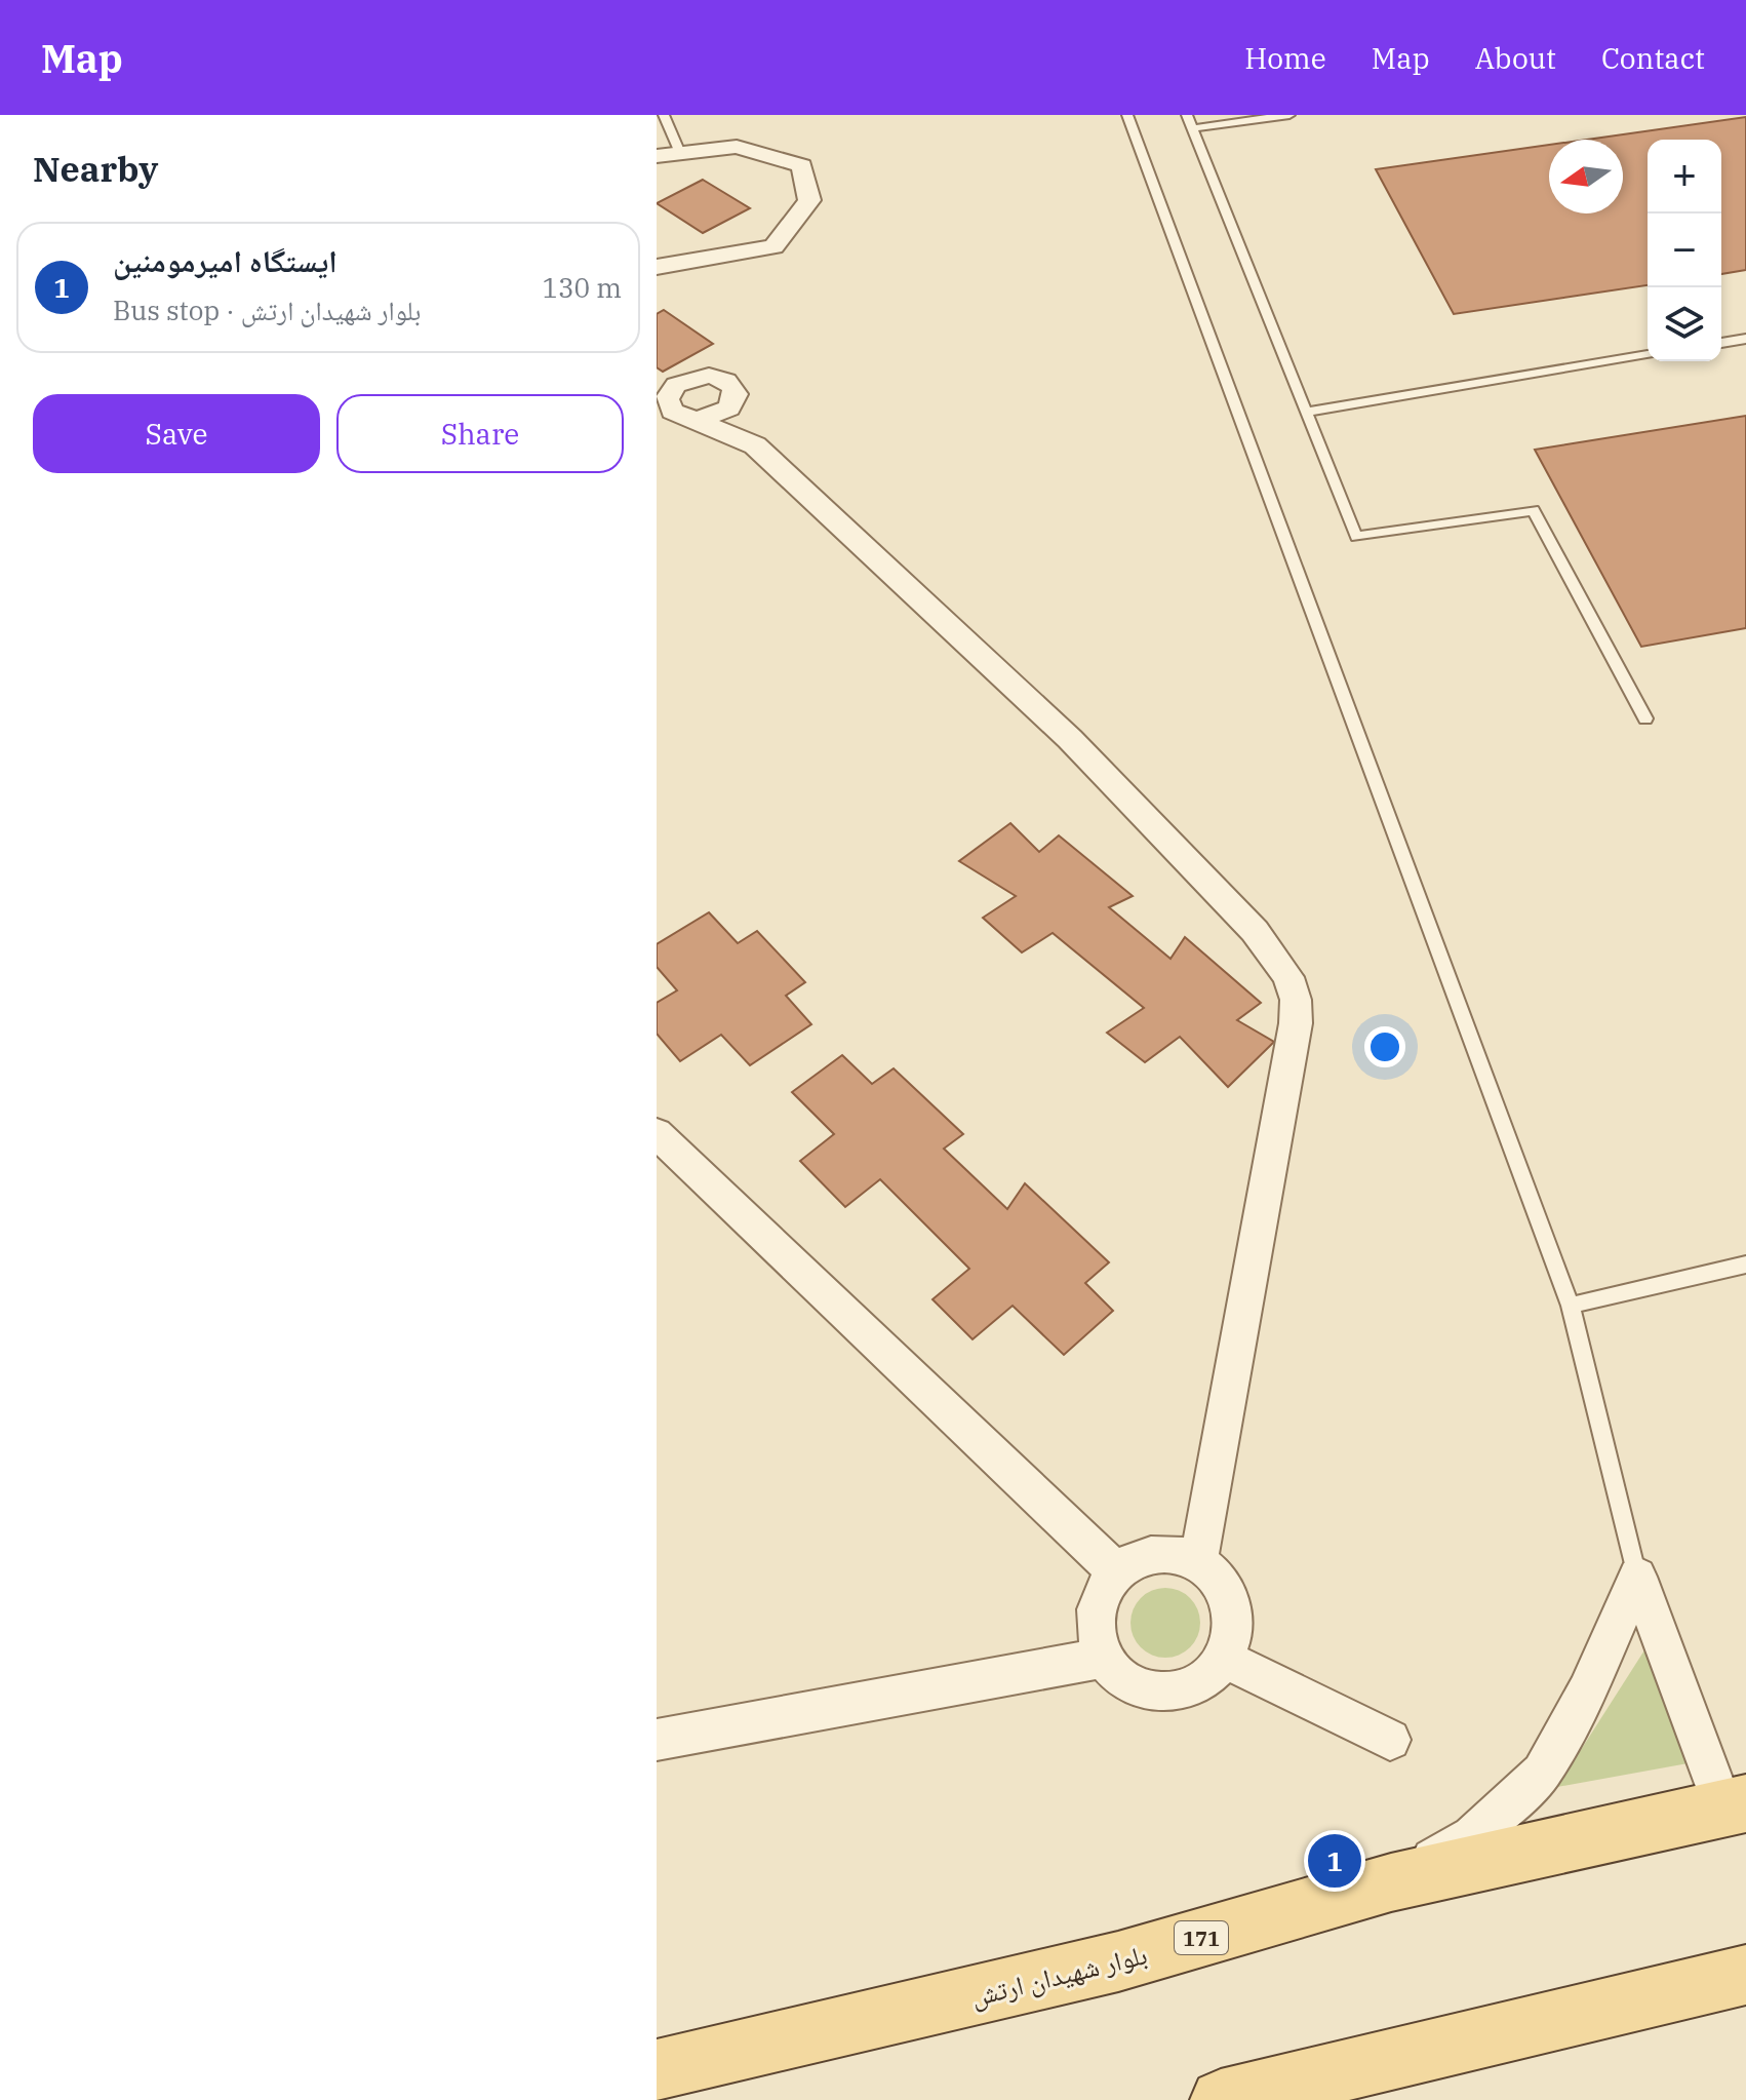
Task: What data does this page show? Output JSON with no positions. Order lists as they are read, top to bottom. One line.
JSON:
{"streets":{"main road":["171","بلوار شهیدان ارتش"]},"north":"left","page":{"header":"Map","nav":["Home","Map","About","Contact"],"heading":"Nearby","map_buttons":["+","−"],"list":[{"mark":"1","name":"ایستگاه امیرمومنین","note":"Bus stop · بلوار شهیدان ارتش","value":"130 m"}],"buttons":["Save","Share"],"pins":"1"}}
